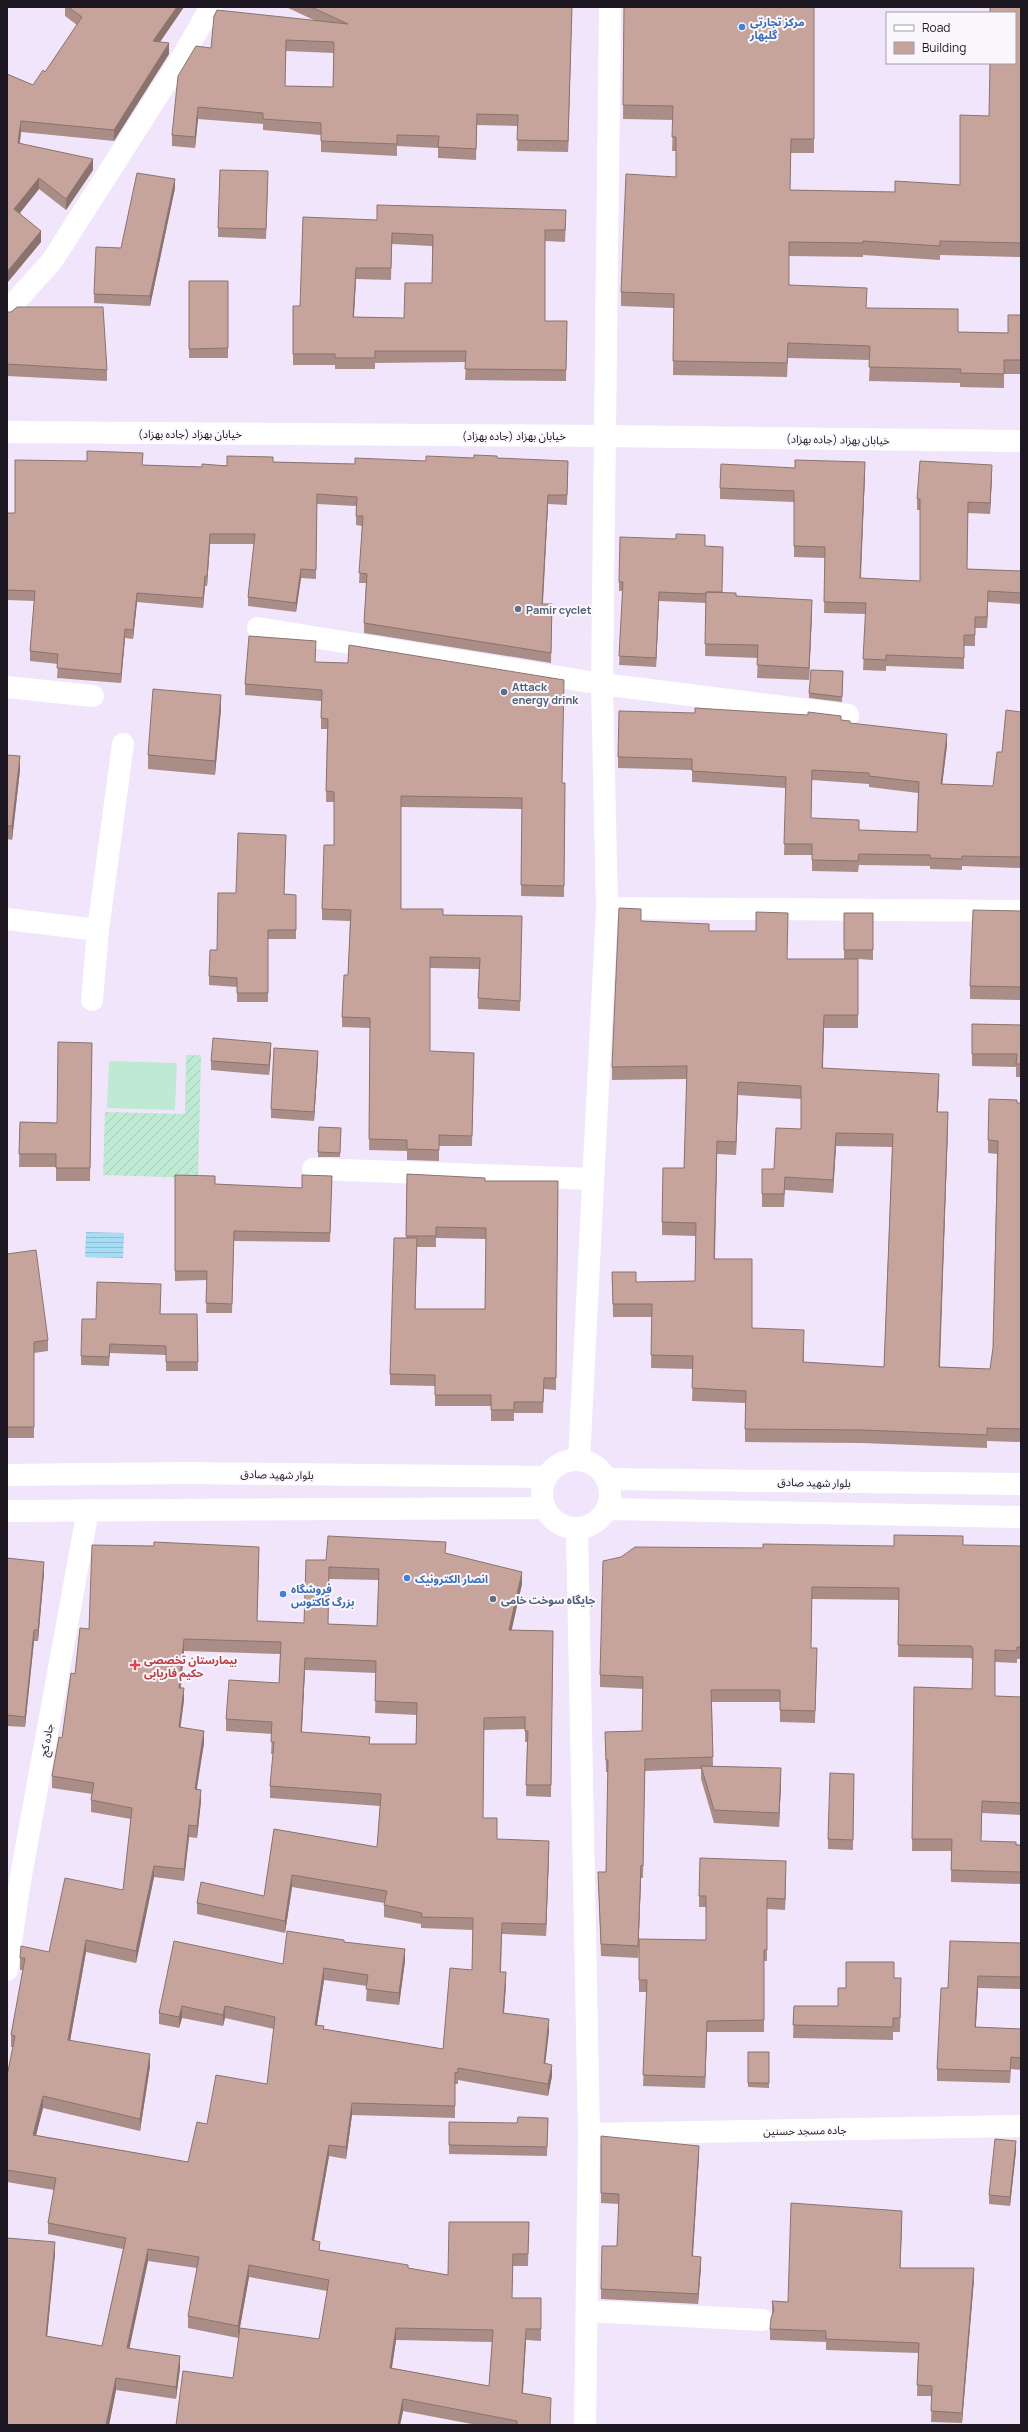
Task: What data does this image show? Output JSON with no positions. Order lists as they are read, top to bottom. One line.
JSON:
{"streets":{"street":["خیابان بهزاد (جاده بهزاد)","بلوار شهید صادق","جاده کج","جاده مسجد حسنین"]},"places":{"other":["مرکز تجارتی گلبهار","Pamir cyclet","Attack energy drink","انصار الکترونیک","فروشگاه بزرگ کاکتوس","جایگاه سوخت خامی"],"health":["بیمارستان تخصصی حکیم فاریابی"]},"legend":["Road","Building"]}
